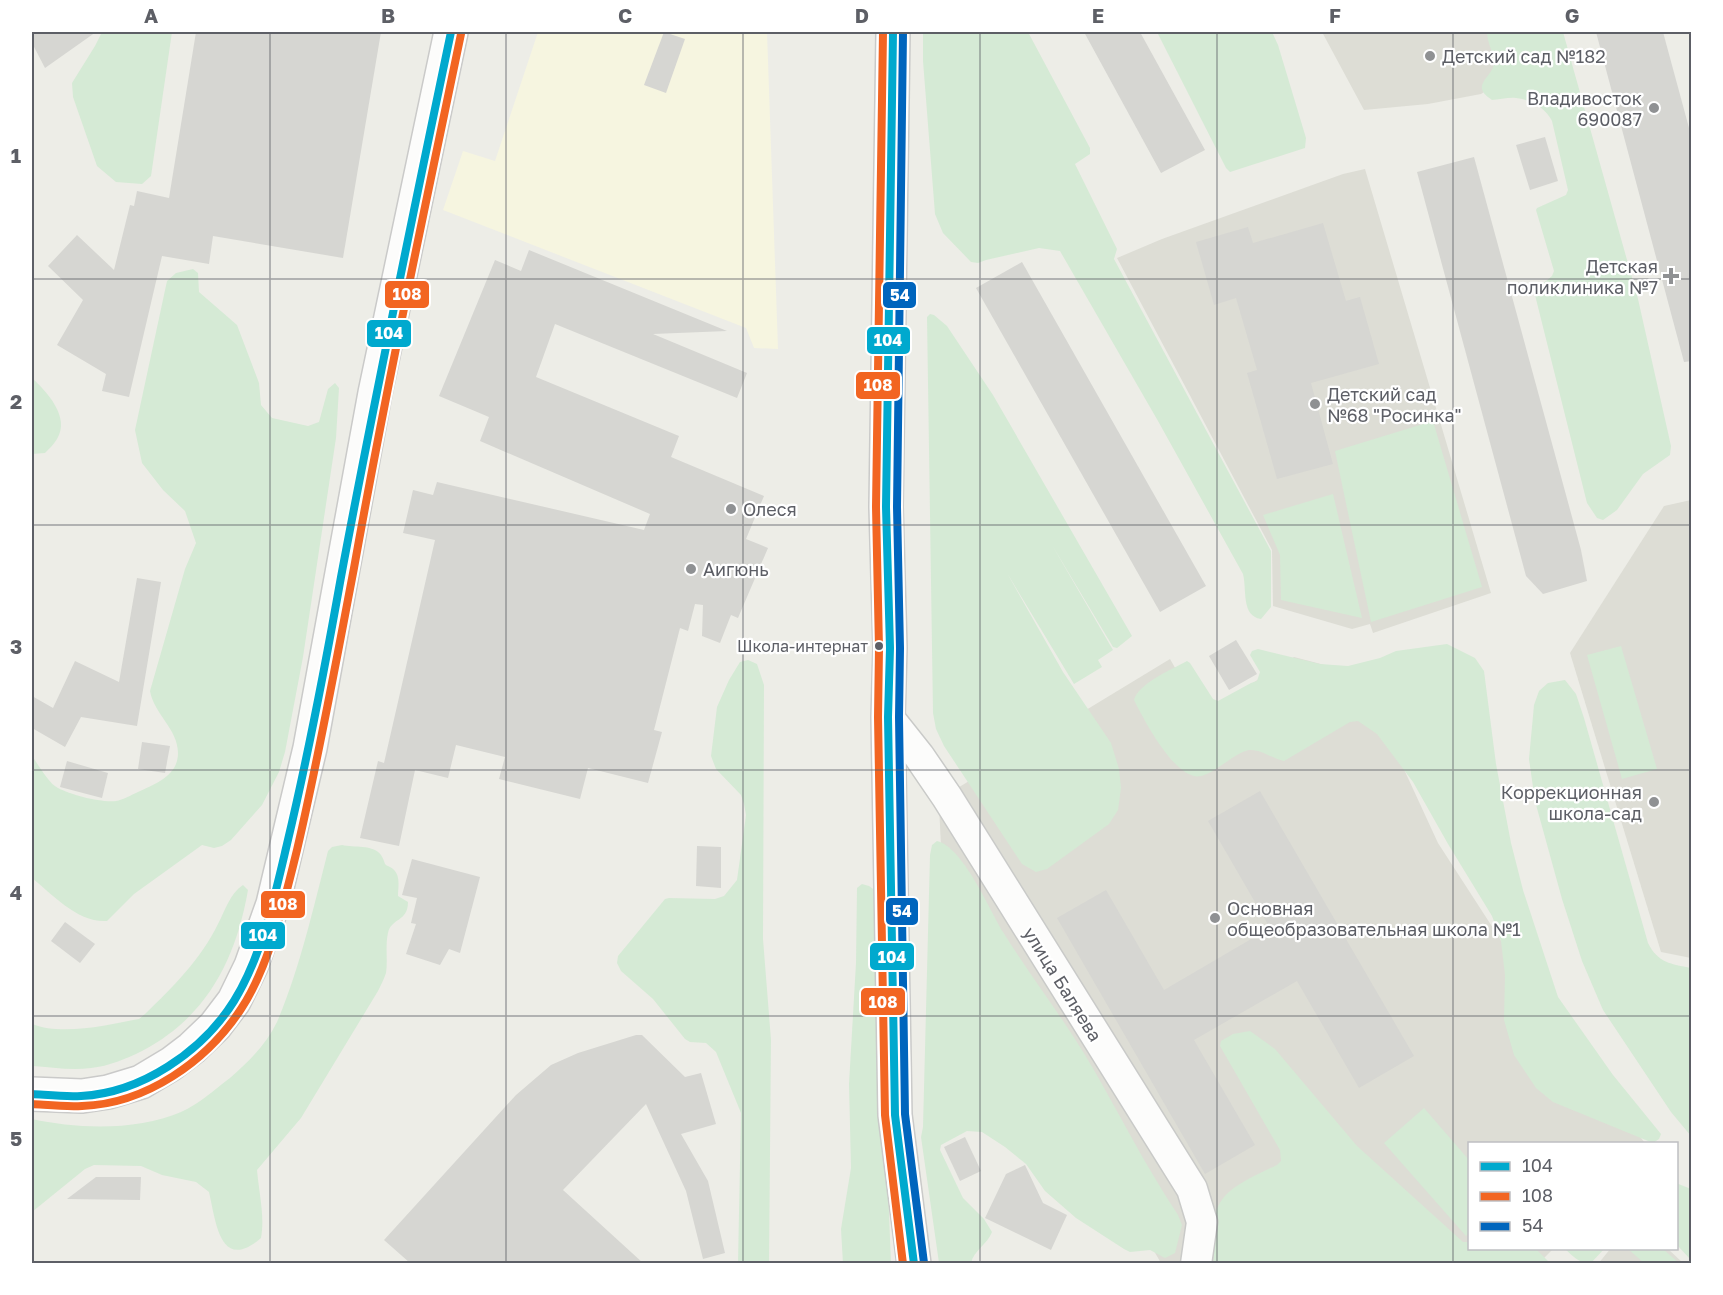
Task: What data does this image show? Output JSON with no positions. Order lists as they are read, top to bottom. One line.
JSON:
{"streets":{"street":["улица Баляева"]},"places":{"other":["Детский сад №182","Владивосток 690087","Детский сад №68 \"Росинка\"","Олеся","Аигюнь","Школа-интернат","Коррекционная школа-сад","Основная общеобразовательная школа №1"],"health":["Детская поликлиника №7"]},"lines":["transit line 104","transit line 108","transit line 54"],"legend":["104","108","54"],"grid":{"columns":["A","B","C","D","E","F","G"],"rows":["1","2","3","4","5"]}}
